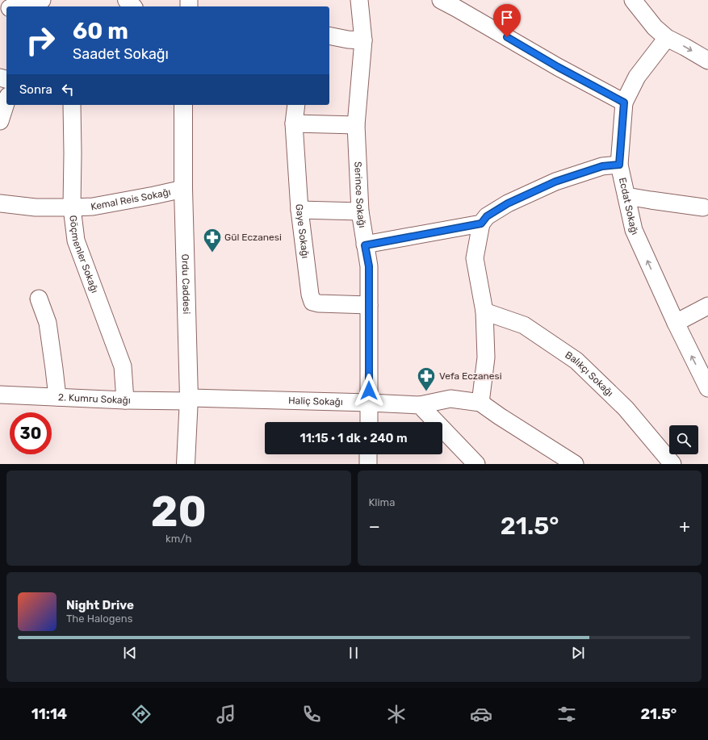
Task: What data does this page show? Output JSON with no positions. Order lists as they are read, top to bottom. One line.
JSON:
{"streets":{"main road":["Ordu Caddesi"],"street":["Serince Sokağı","Kemal Reis Sokağı","Ecdat Sokağı","Gaye Sokağı","Göçmenler Sokağı","Balıkçı Sokağı","2. Kumru Sokağı","Haliç Sokağı"]},"crossings":[["Serince Sokağı","Gaye Sokağı"],["Serince Sokağı","Haliç Sokağı"],["Kemal Reis Sokağı","Göçmenler Sokağı"],["Kemal Reis Sokağı","Ordu Caddesi"],["Göçmenler Sokağı","2. Kumru Sokağı"],["Ordu Caddesi","2. Kumru Sokağı"],["Ordu Caddesi","Haliç Sokağı"],["2. Kumru Sokağı","Haliç Sokağı"]],"one_way":["Ecdat Sokağı"],"places":{"pharmacy":["Gül Eczanesi","Vefa Eczanesi"]},"page":{"turn":["60 m","Saadet Sokağı"],"then":"Sonra","limit":"30","trip":"11:15 · 1 dk · 240 m","tile":[["20","km/h"],"Klima"],"heat":["−","21.5°","+"],"song":["Night Drive","The Halogens"],"tabs":["11:14","21.5°"]}}
